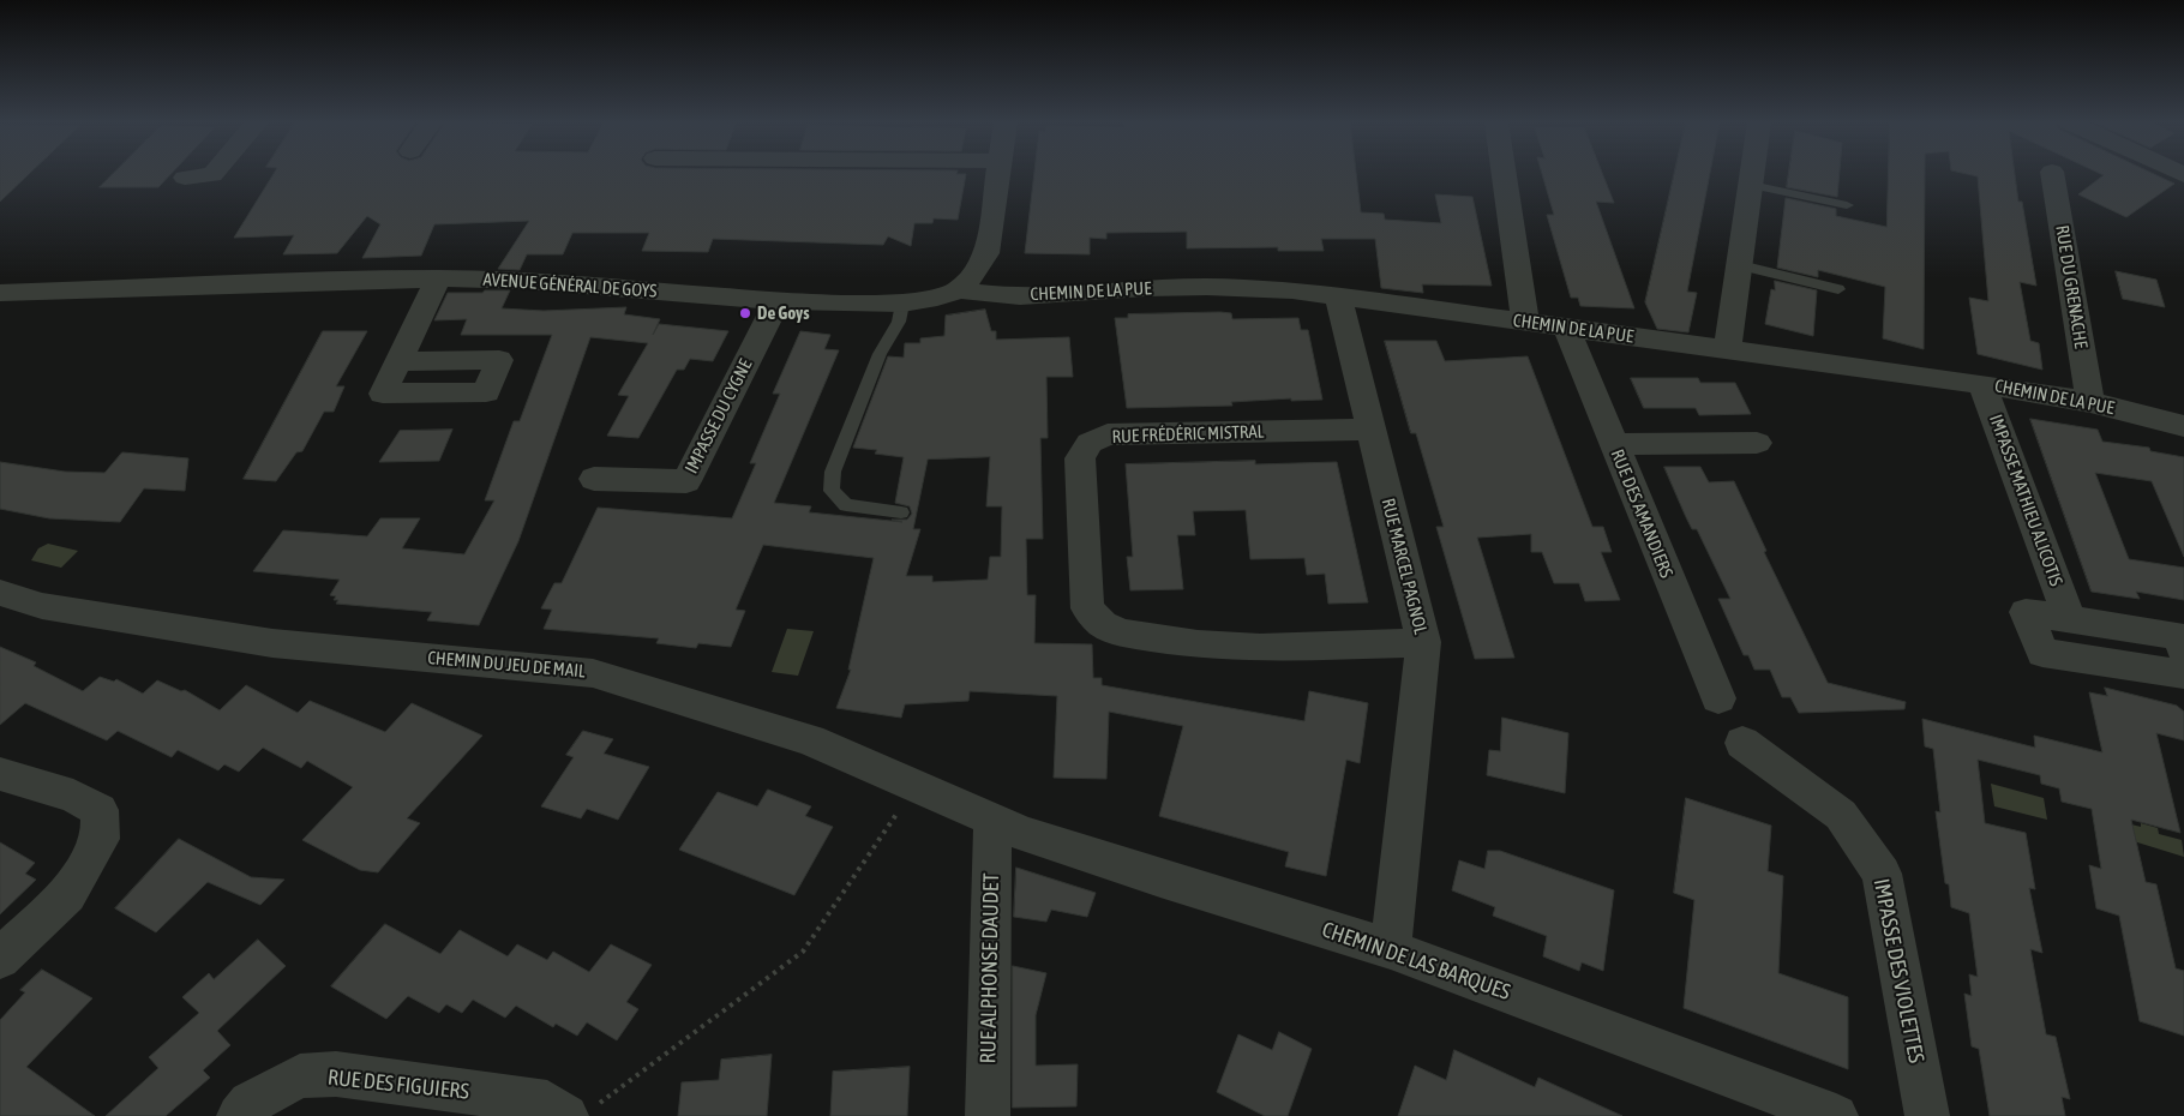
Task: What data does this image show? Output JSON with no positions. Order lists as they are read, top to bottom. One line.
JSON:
{"streets":{"street":["AVENUE GÉNÉRAL DE GOYS","RUE DU GRENACHE","CHEMIN DE LA PUE","IMPASSE DU CYGNE","RUE FRÉDÉRIC MISTRAL","IMPASSE MATHIEU ALICOTIS","RUE DES AMANDIERS","RUE MARCEL PAGNOL","CHEMIN DU JEU DE MAIL","CHEMIN DE LAS BARQUES","RUE ALPHONSE DAUDET","IMPASSE DES VIOLETTES","RUE DES FIGUIERS"]},"crossings":[["AVENUE GÉNÉRAL DE GOYS","CHEMIN DE LA PUE"],["AVENUE GÉNÉRAL DE GOYS","IMPASSE DU CYGNE"],["RUE DU GRENACHE","CHEMIN DE LA PUE"],["CHEMIN DE LA PUE","IMPASSE MATHIEU ALICOTIS"],["CHEMIN DE LA PUE","RUE DES AMANDIERS"],["CHEMIN DE LA PUE","RUE MARCEL PAGNOL"],["RUE FRÉDÉRIC MISTRAL","RUE MARCEL PAGNOL"],["RUE MARCEL PAGNOL","CHEMIN DE LAS BARQUES"],["CHEMIN DU JEU DE MAIL","CHEMIN DE LAS BARQUES"],["CHEMIN DU JEU DE MAIL","RUE ALPHONSE DAUDET"],["CHEMIN DE LAS BARQUES","RUE ALPHONSE DAUDET"]],"places":["De Goys"]}
